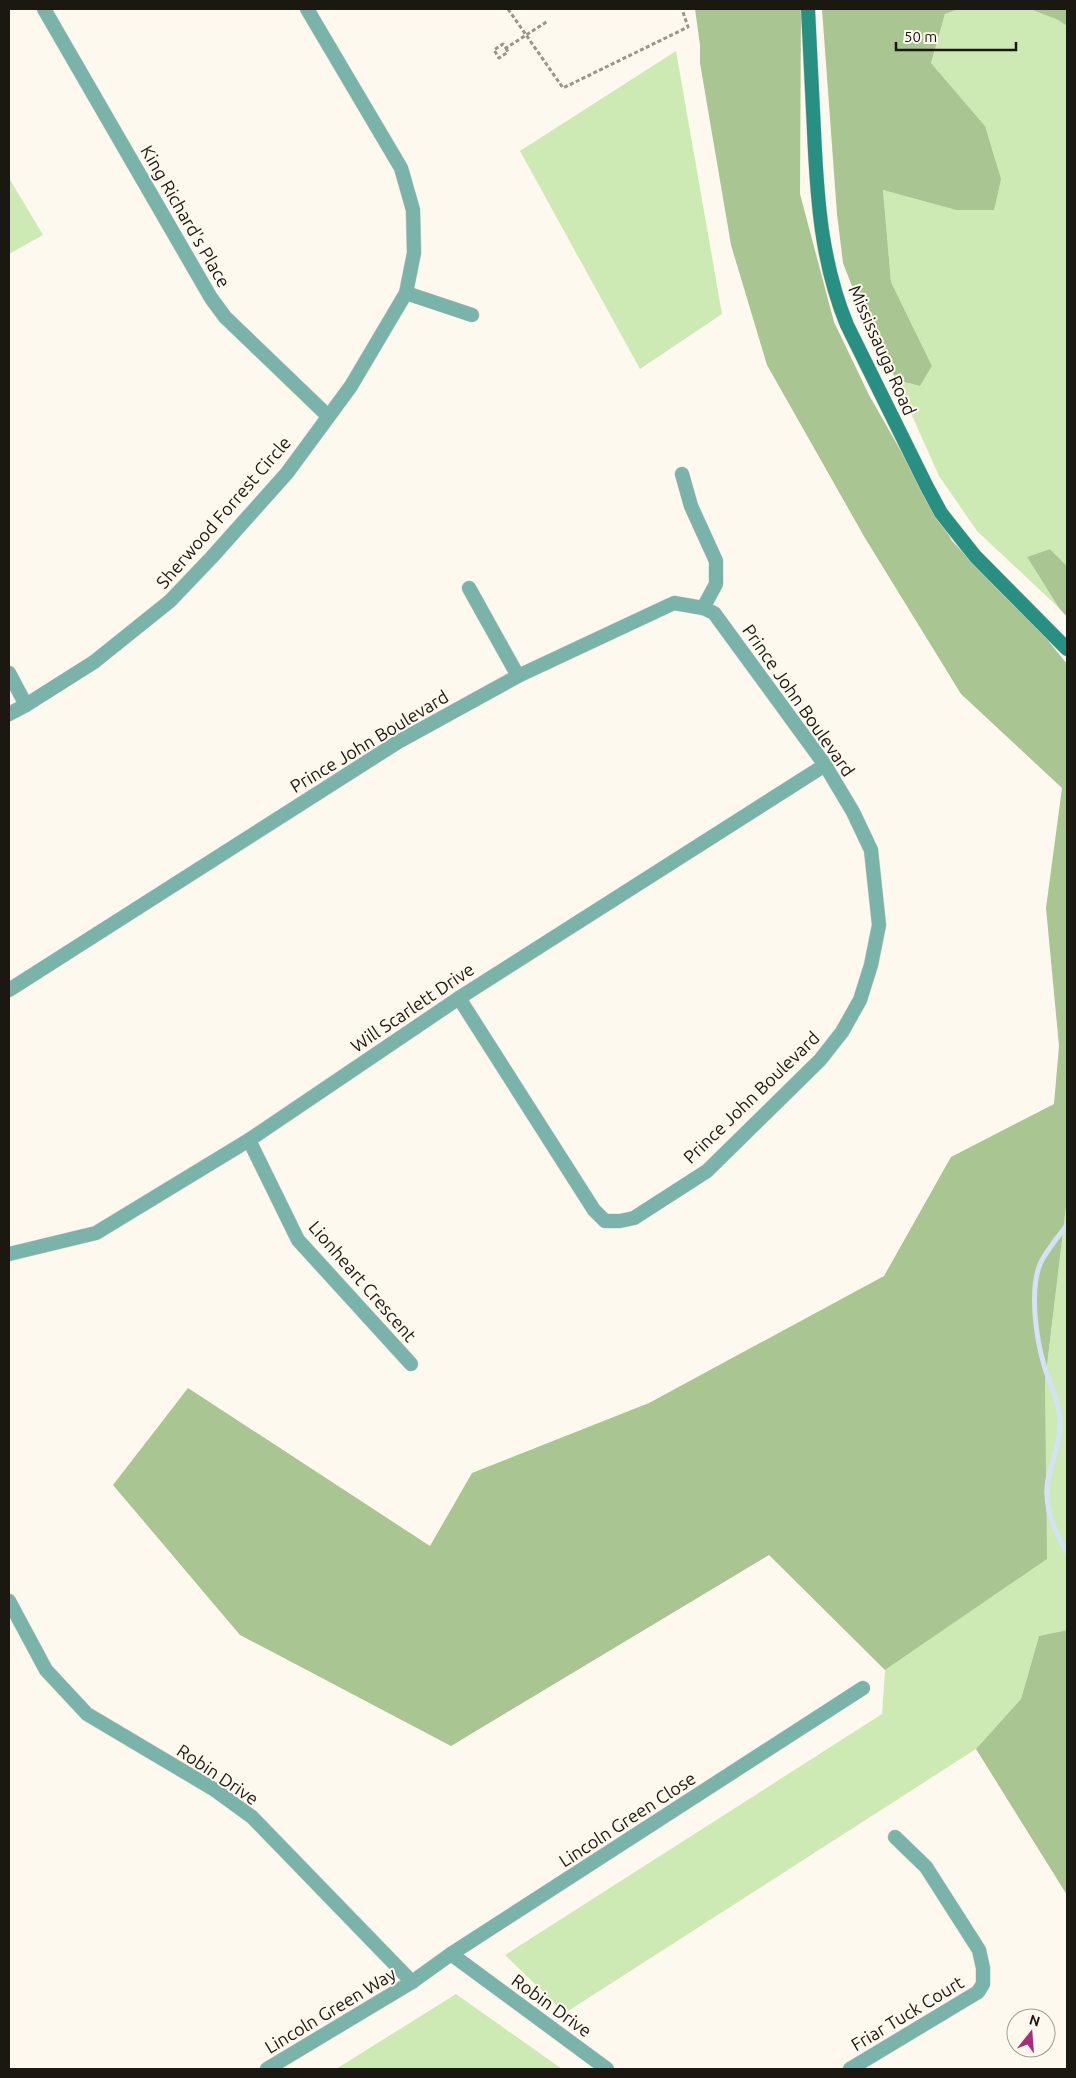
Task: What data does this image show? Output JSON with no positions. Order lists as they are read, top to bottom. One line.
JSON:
{"streets":{"main road":["Mississauga Road"],"street":["King Richard's Place","Sherwood Forrest Circle","Prince John Boulevard","Will Scarlett Drive","Lionheart Crescent","Robin Drive","Lincoln Green Close","Lincoln Green Way","Friar Tuck Court"]},"crossings":[["King Richard's Place","Sherwood Forrest Circle"],["Prince John Boulevard","Will Scarlett Drive"],["Will Scarlett Drive","Lionheart Crescent"],["Robin Drive","Lincoln Green Close"],["Robin Drive","Lincoln Green Way"],["Lincoln Green Close","Lincoln Green Way"]],"scale_bar":"50 m","north":"top"}
